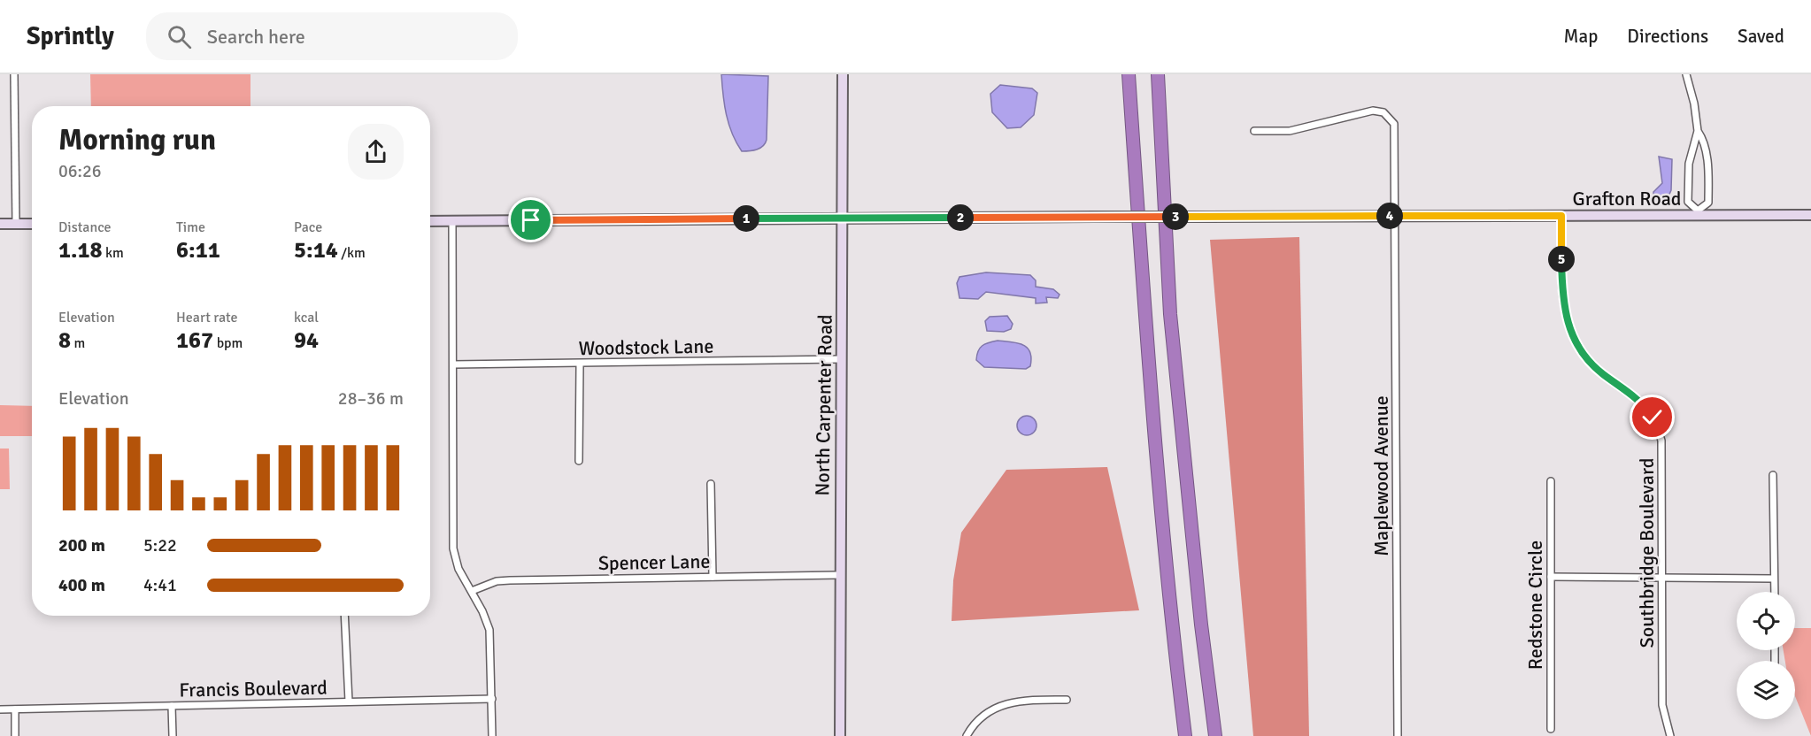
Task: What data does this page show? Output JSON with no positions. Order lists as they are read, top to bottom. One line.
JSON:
{"streets":{"street":["Grafton Road","Woodstock Lane","North Carpenter Road","Maplewood Avenue","Southbridge Boulevard","Spencer Lane","Redstone Circle","Francis Boulevard"]},"crossings":[["Grafton Road","North Carpenter Road"],["Grafton Road","Maplewood Avenue"],["Grafton Road","Southbridge Boulevard"],["Woodstock Lane","North Carpenter Road"],["North Carpenter Road","Spencer Lane"]],"page":{"header":"Sprintly","search":"Search here","nav":["Map","Directions","Saved"],"heading":["Morning run","06:26"],"stats":[["Distance","1.18 km"],["Time","6:11"],["Pace","5:14 /km"],["Elevation","8 m"],["Heart rate","167 bpm"],["kcal","94"]],"pins":["4","3","2","1","5"],"chart":["Elevation","28–36 m"],"list":[{"name":"200 m","note":"5:22"},{"name":"400 m","note":"4:41"}]}}
